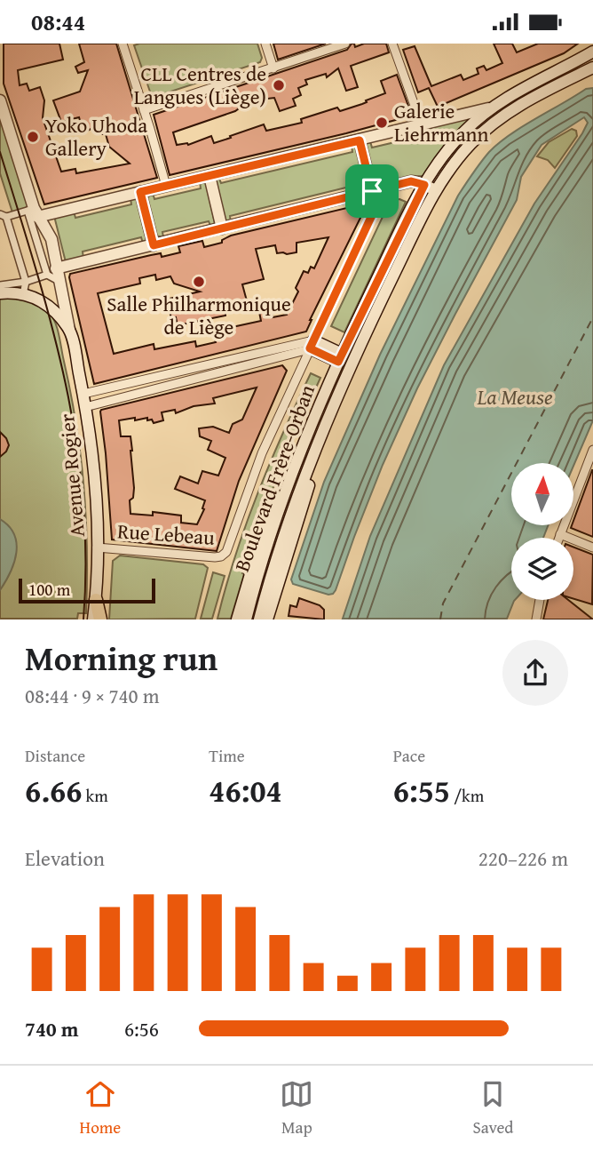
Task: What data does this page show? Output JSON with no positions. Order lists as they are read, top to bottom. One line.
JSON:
{"streets":{"main road":["Avenue Rogier","Boulevard Frère-Orban"],"street":["Rue Lebeau"]},"crossings":[["Avenue Rogier","Rue Lebeau"],["Boulevard Frère-Orban","Rue Lebeau"]],"water":["La Meuse"],"places":["CLL Centres de Langues (Liège)","Galerie Liehrmann","Yoko Uhoda Gallery","Salle Philharmonique de Liège"],"scale_bar":"100 m","north":"top","page":{"status":"08:44","scale":"100 m","heading":["Morning run","08:44 · 9 × 740 m"],"stats":[["Distance","6.66 km"],["Time","46:04"],["Pace","6:55 /km"]],"chart":["Elevation","220–226 m"],"list":[{"name":"740 m","note":"6:56"}],"tabs":["Home","Map","Saved"]}}
